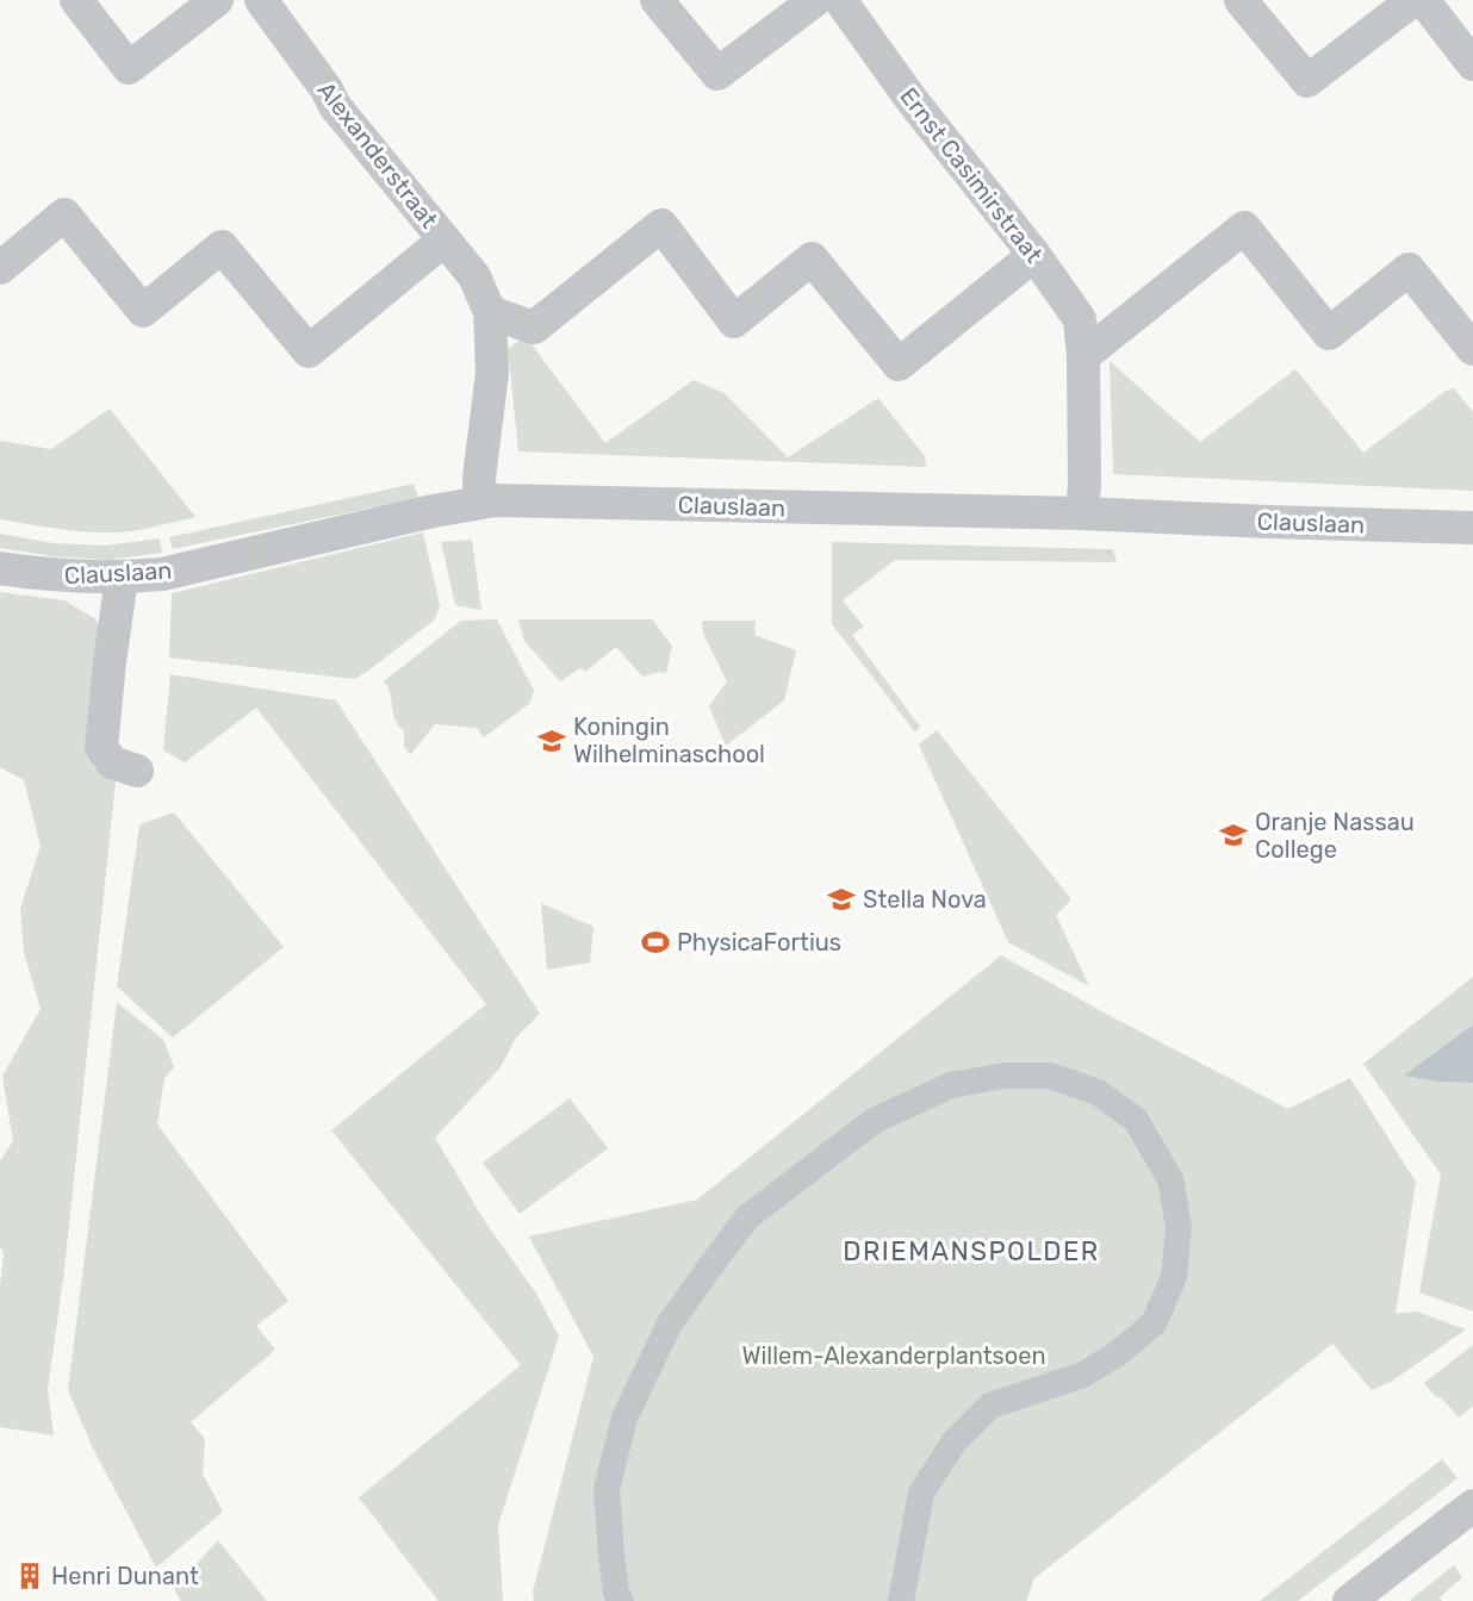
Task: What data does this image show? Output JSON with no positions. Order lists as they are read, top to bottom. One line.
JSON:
{"streets":{"street":["Alexanderstraat","Ernst Casimirstraat","Clauslaan"]},"crossings":[["Ernst Casimirstraat","Clauslaan"]],"districts":["DRIEMANSPOLDER"],"parks":["Willem-Alexanderplantsoen"],"places":{"school or university":["Koningin Wilhelminaschool","Oranje Nassau College","Stella Nova"],"sports":["PhysicaFortius"],"building":["Henri Dunant"]}}
